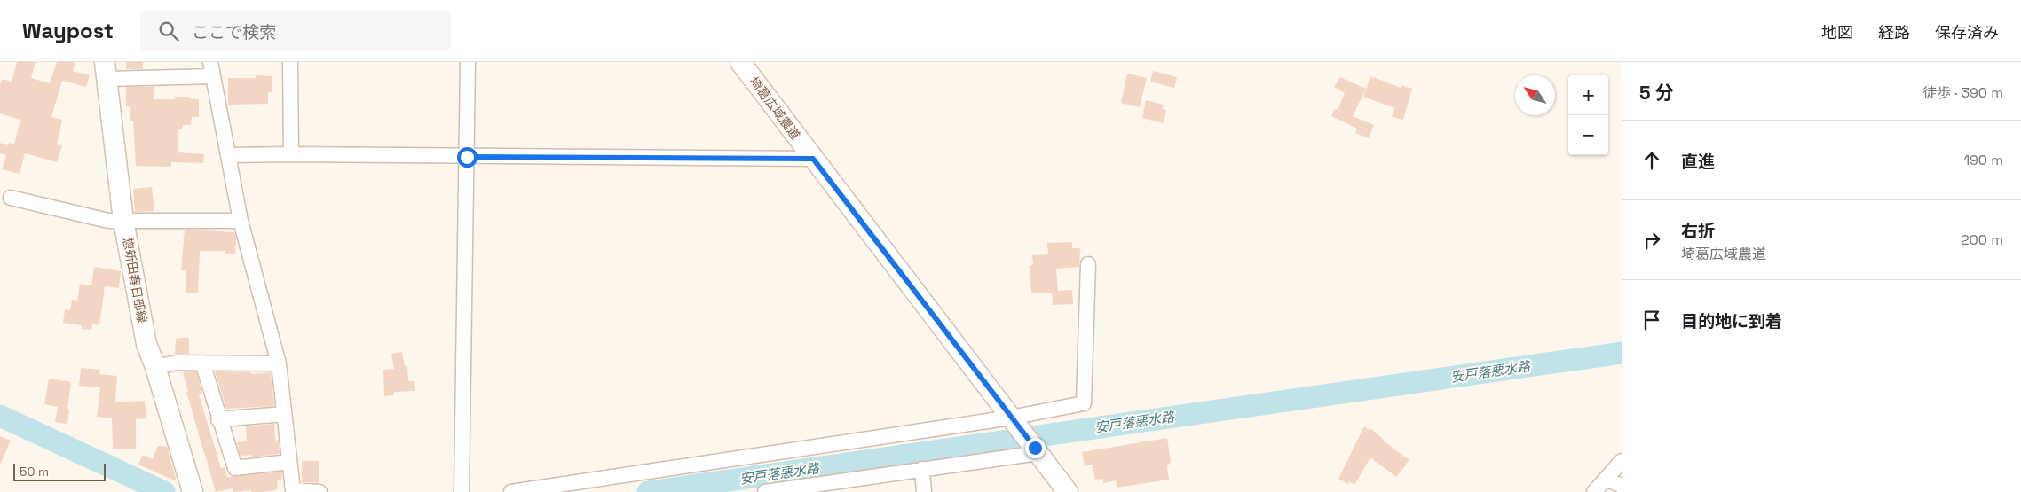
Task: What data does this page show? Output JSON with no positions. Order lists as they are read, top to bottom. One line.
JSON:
{"streets":{"street":["埼葛広域農道","惣新田春日部線"]},"water":["安戸落悪水路"],"scale_bar":"50 m","north":"top left","page":{"header":"Waypost","search":"ここで検索","nav":["地図","経路","保存済み"],"heading":["5 分","徒歩 · 390 m"],"map_buttons":["+","−"],"list":[["直進","190 m"],["右折","埼葛広域農道","200 m"],"目的地に到着"],"scale":"50 m"}}
